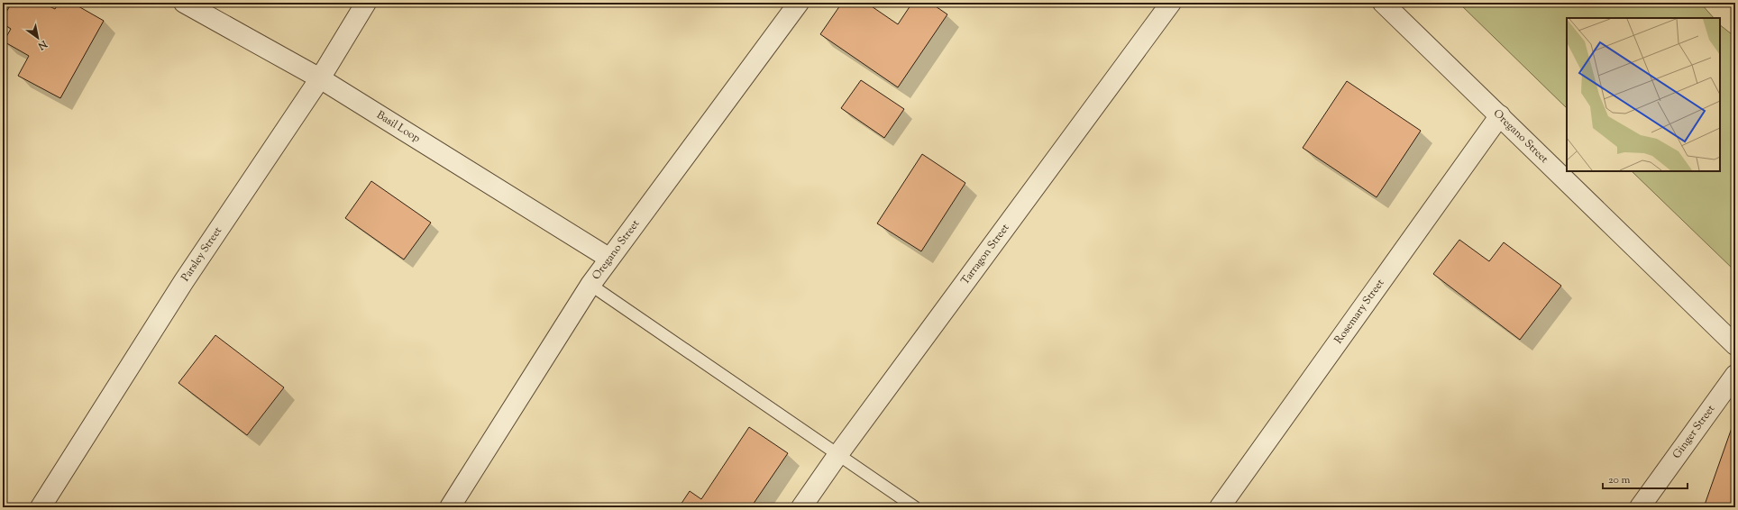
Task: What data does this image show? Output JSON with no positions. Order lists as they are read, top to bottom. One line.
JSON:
{"streets":{"street":["Basil Loop","Oregano Street","Parsley Street","Tarragon Street","Rosemary Street","Ginger Street"]},"crossings":[["Basil Loop","Oregano Street"],["Basil Loop","Parsley Street"],["Oregano Street","Rosemary Street"]],"scale_bar":"20 m","north":"bottom right"}
